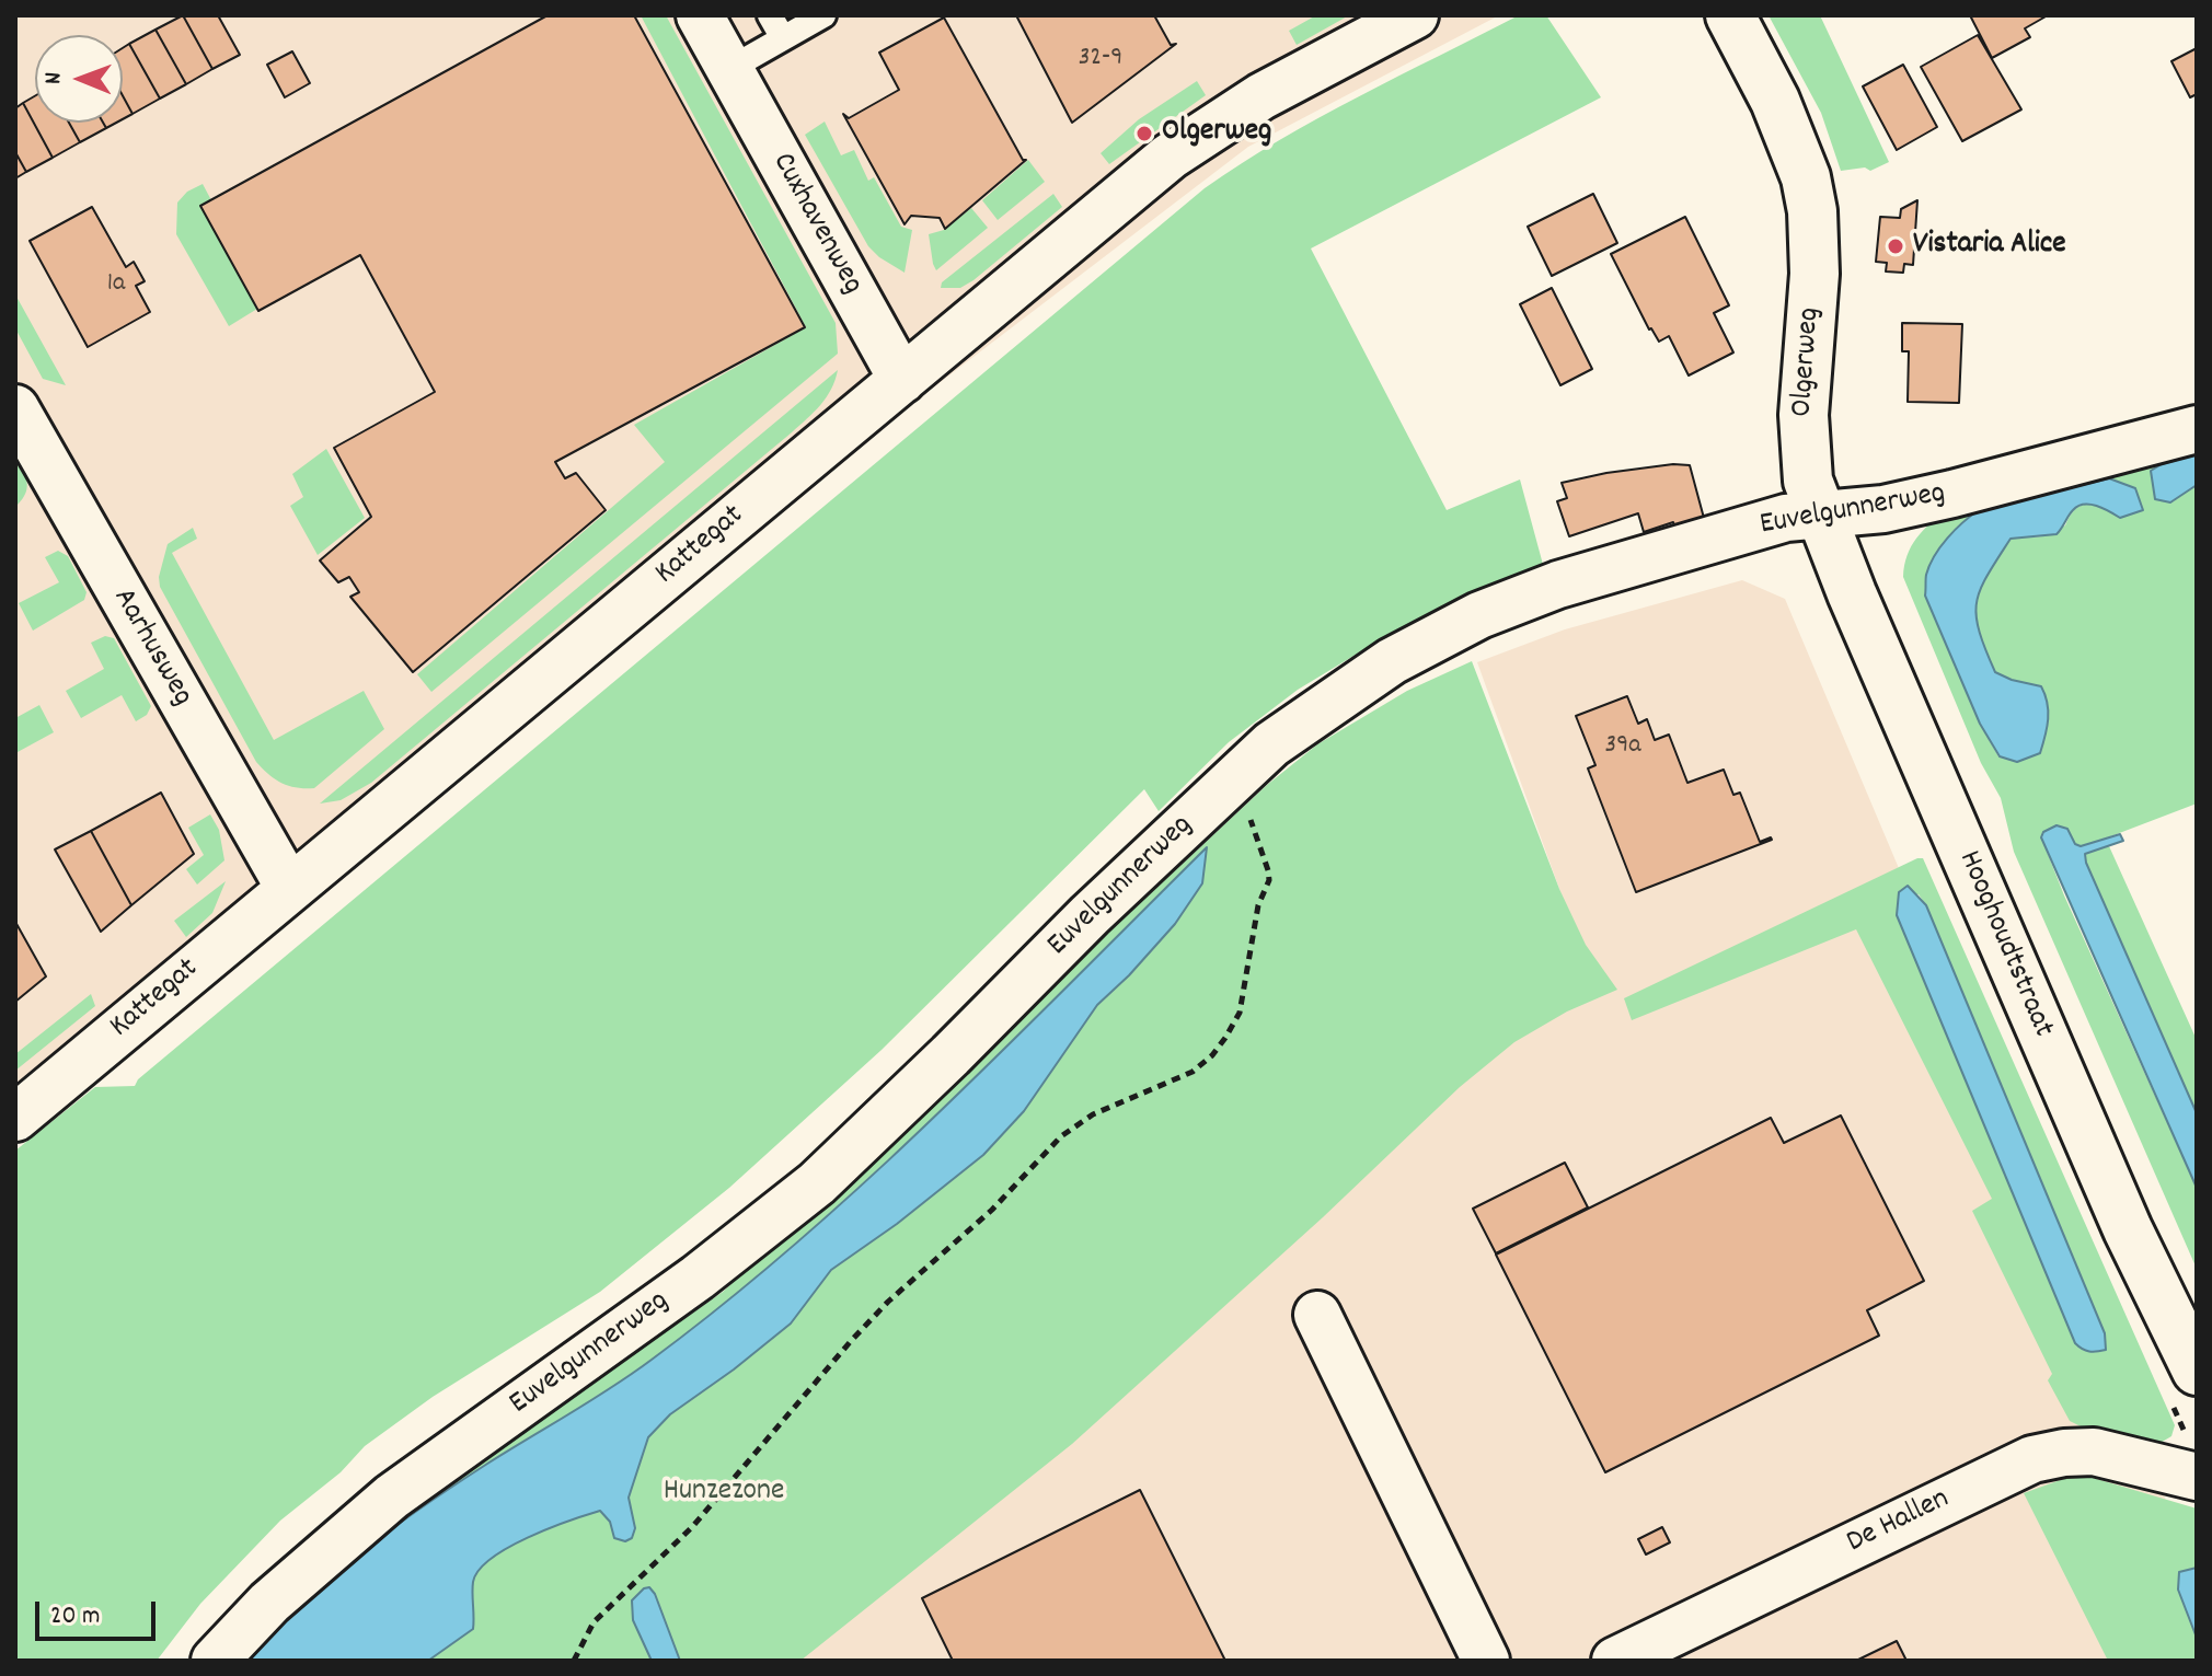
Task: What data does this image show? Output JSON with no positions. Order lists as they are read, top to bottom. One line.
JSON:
{"streets":{"street":["Cuxhavenweg","Olgerweg","Euvelgunnerweg","Kattegat","Aarhusweg","Hooghoudtstraat","De Hallen"]},"crossings":[["Cuxhavenweg","Kattegat"],["Olgerweg","Euvelgunnerweg"],["Olgerweg","Hooghoudtstraat"],["Euvelgunnerweg","Hooghoudtstraat"],["Kattegat","Aarhusweg"]],"parks":["Hunzezone"],"places":["Olgerweg","Vistaria Alice"],"house_numbers":["32-9","1a","39a"],"scale_bar":"20 m","north":"left"}
